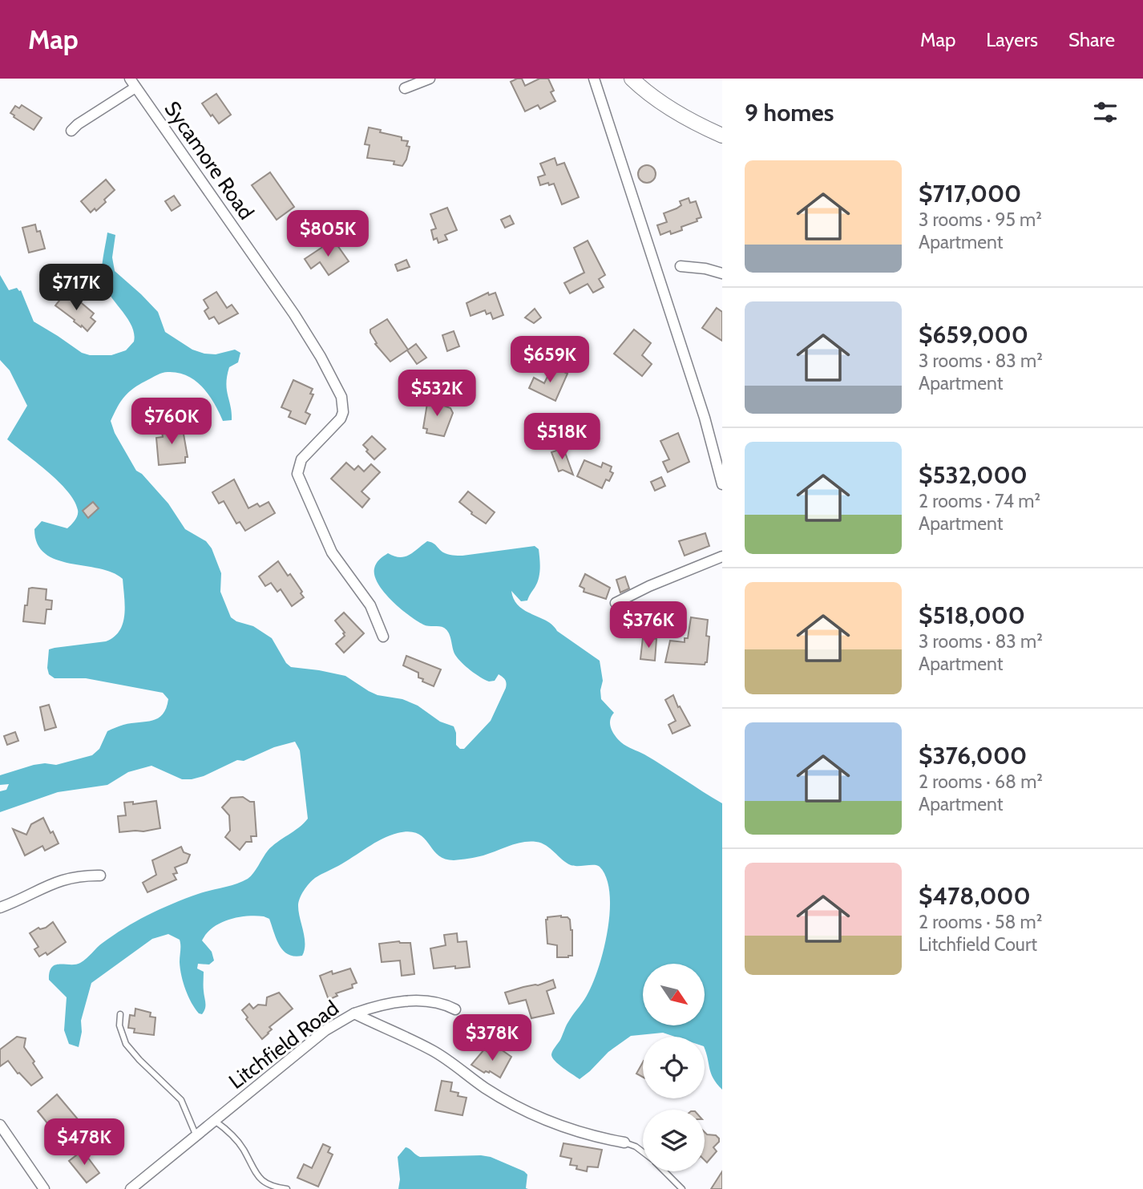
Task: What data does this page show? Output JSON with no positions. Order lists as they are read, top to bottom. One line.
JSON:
{"streets":{"street":["Sycamore Road","Litchfield Road"]},"north":"bottom right","page":{"header":"Map","nav":["Map","Layers","Share"],"heading":"9 homes","list":[{"name":"$717,000","note":"3 rooms · 95 m² · Apartment"},{"name":"$659,000","note":"3 rooms · 83 m² · Apartment"},{"name":"$532,000","note":"2 rooms · 74 m² · Apartment"},{"name":"$518,000","note":"3 rooms · 83 m² · Apartment"},{"name":"$376,000","note":"2 rooms · 68 m² · Apartment"},{"name":"$478,000","note":"2 rooms · 58 m² · Litchfield Court"}],"price":["$805K","$717K","$659K","$532K","$760K","$518K","$376K","$378K","$478K"]}}
